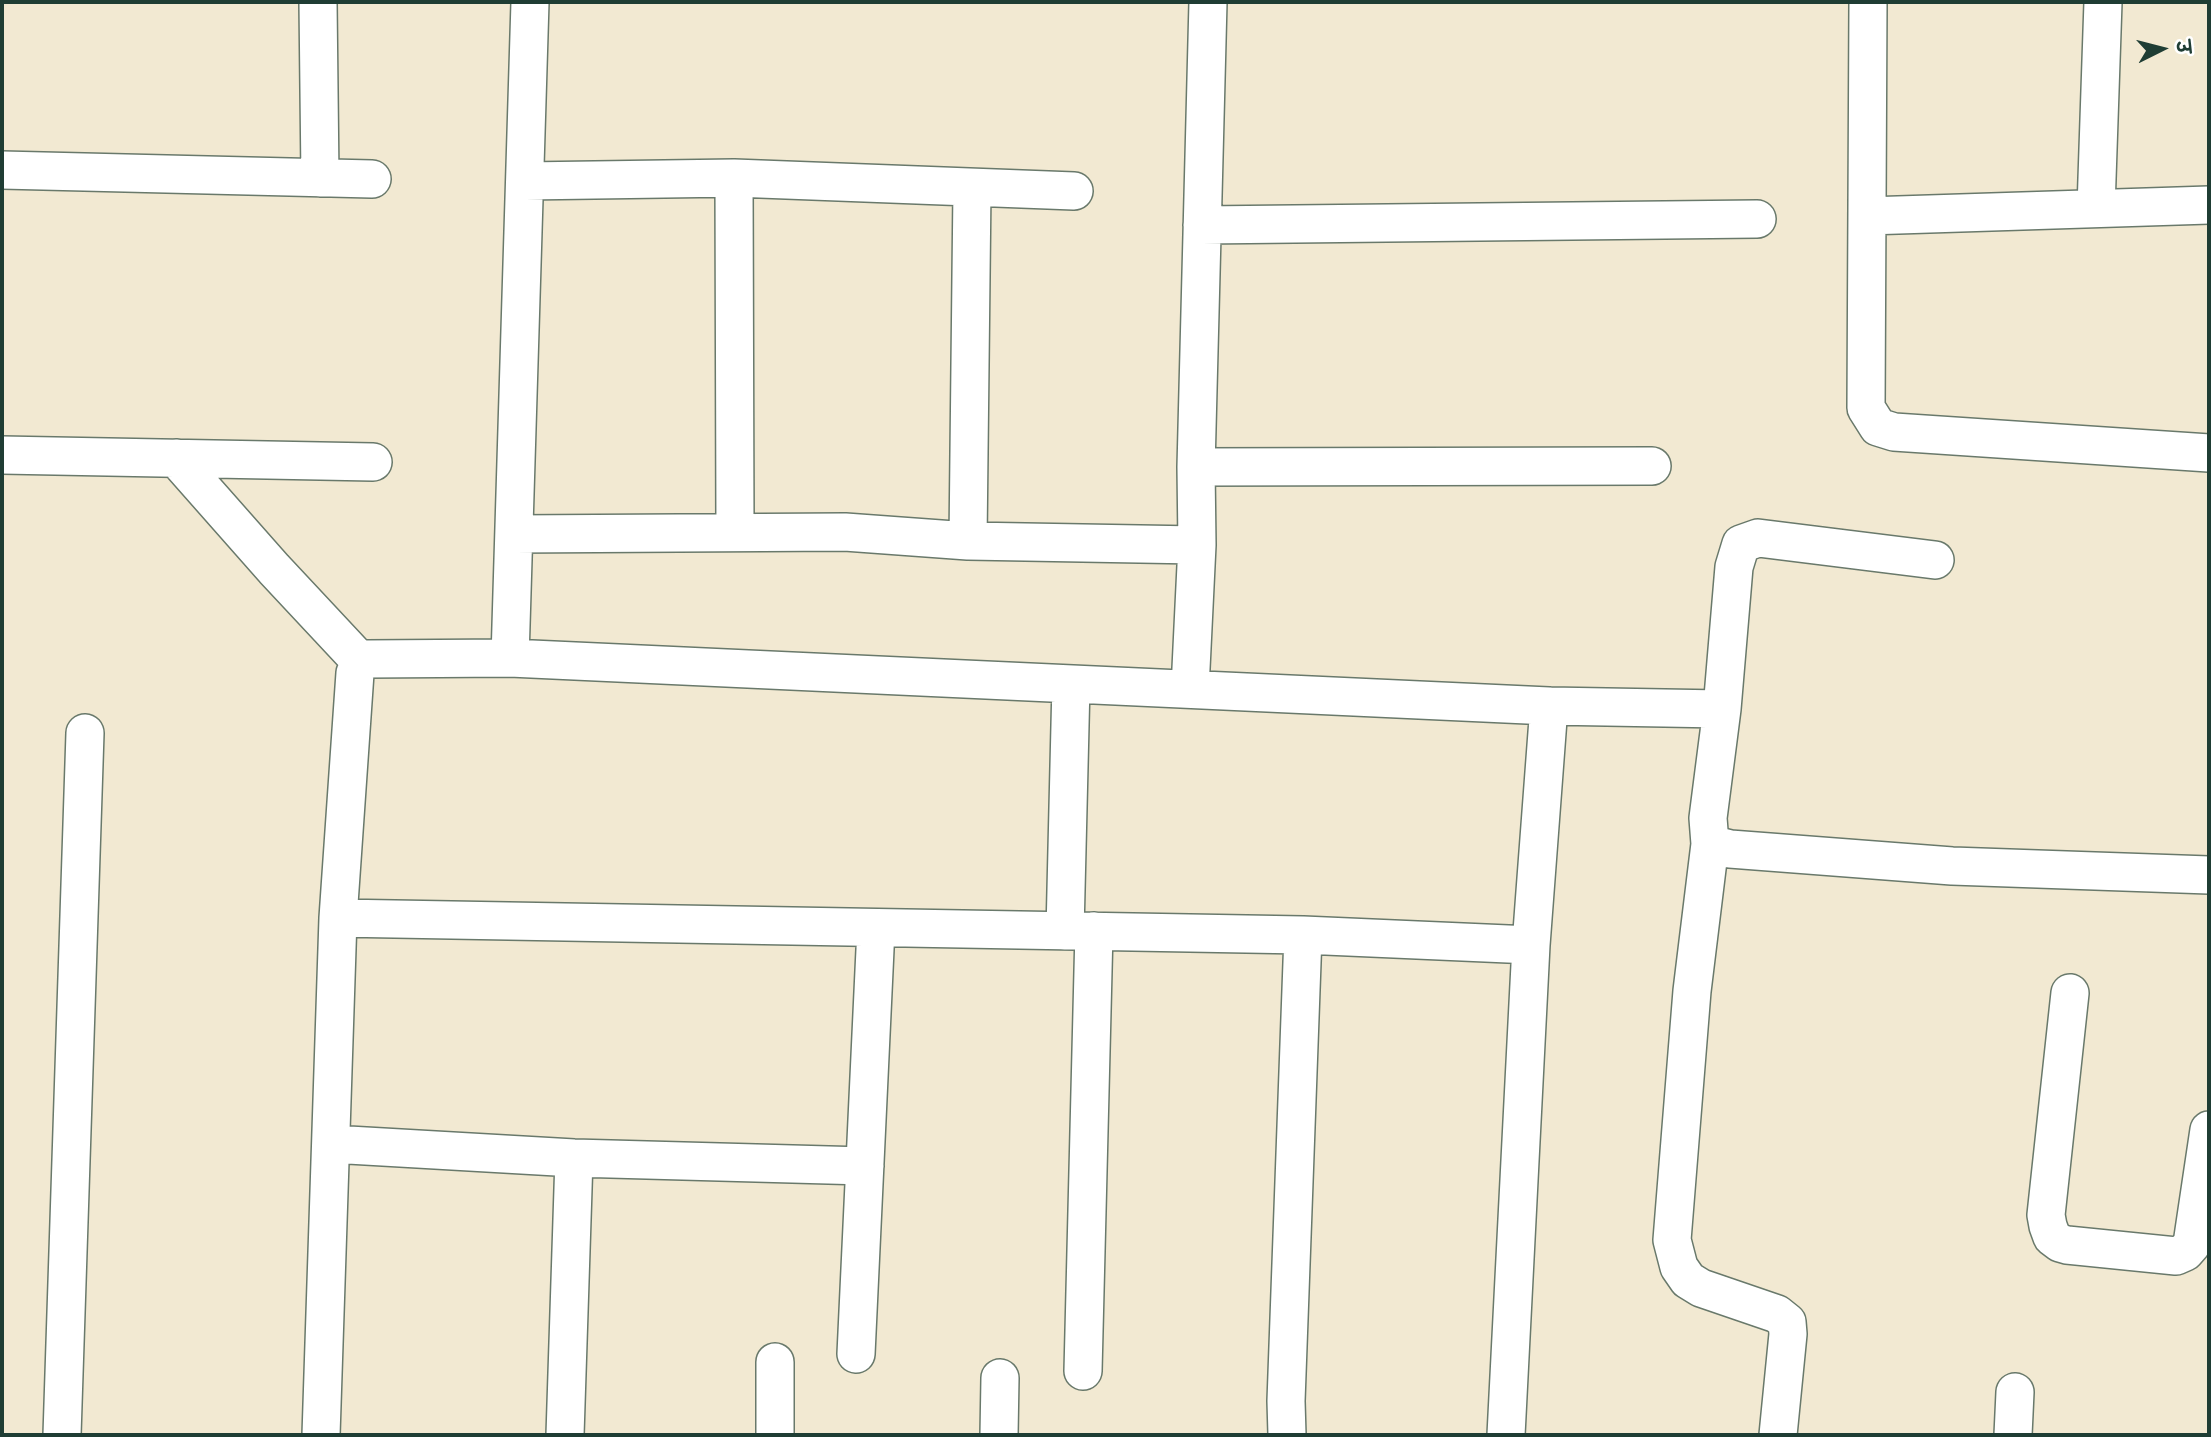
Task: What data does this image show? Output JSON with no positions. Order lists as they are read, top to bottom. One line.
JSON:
{"north":"right"}
